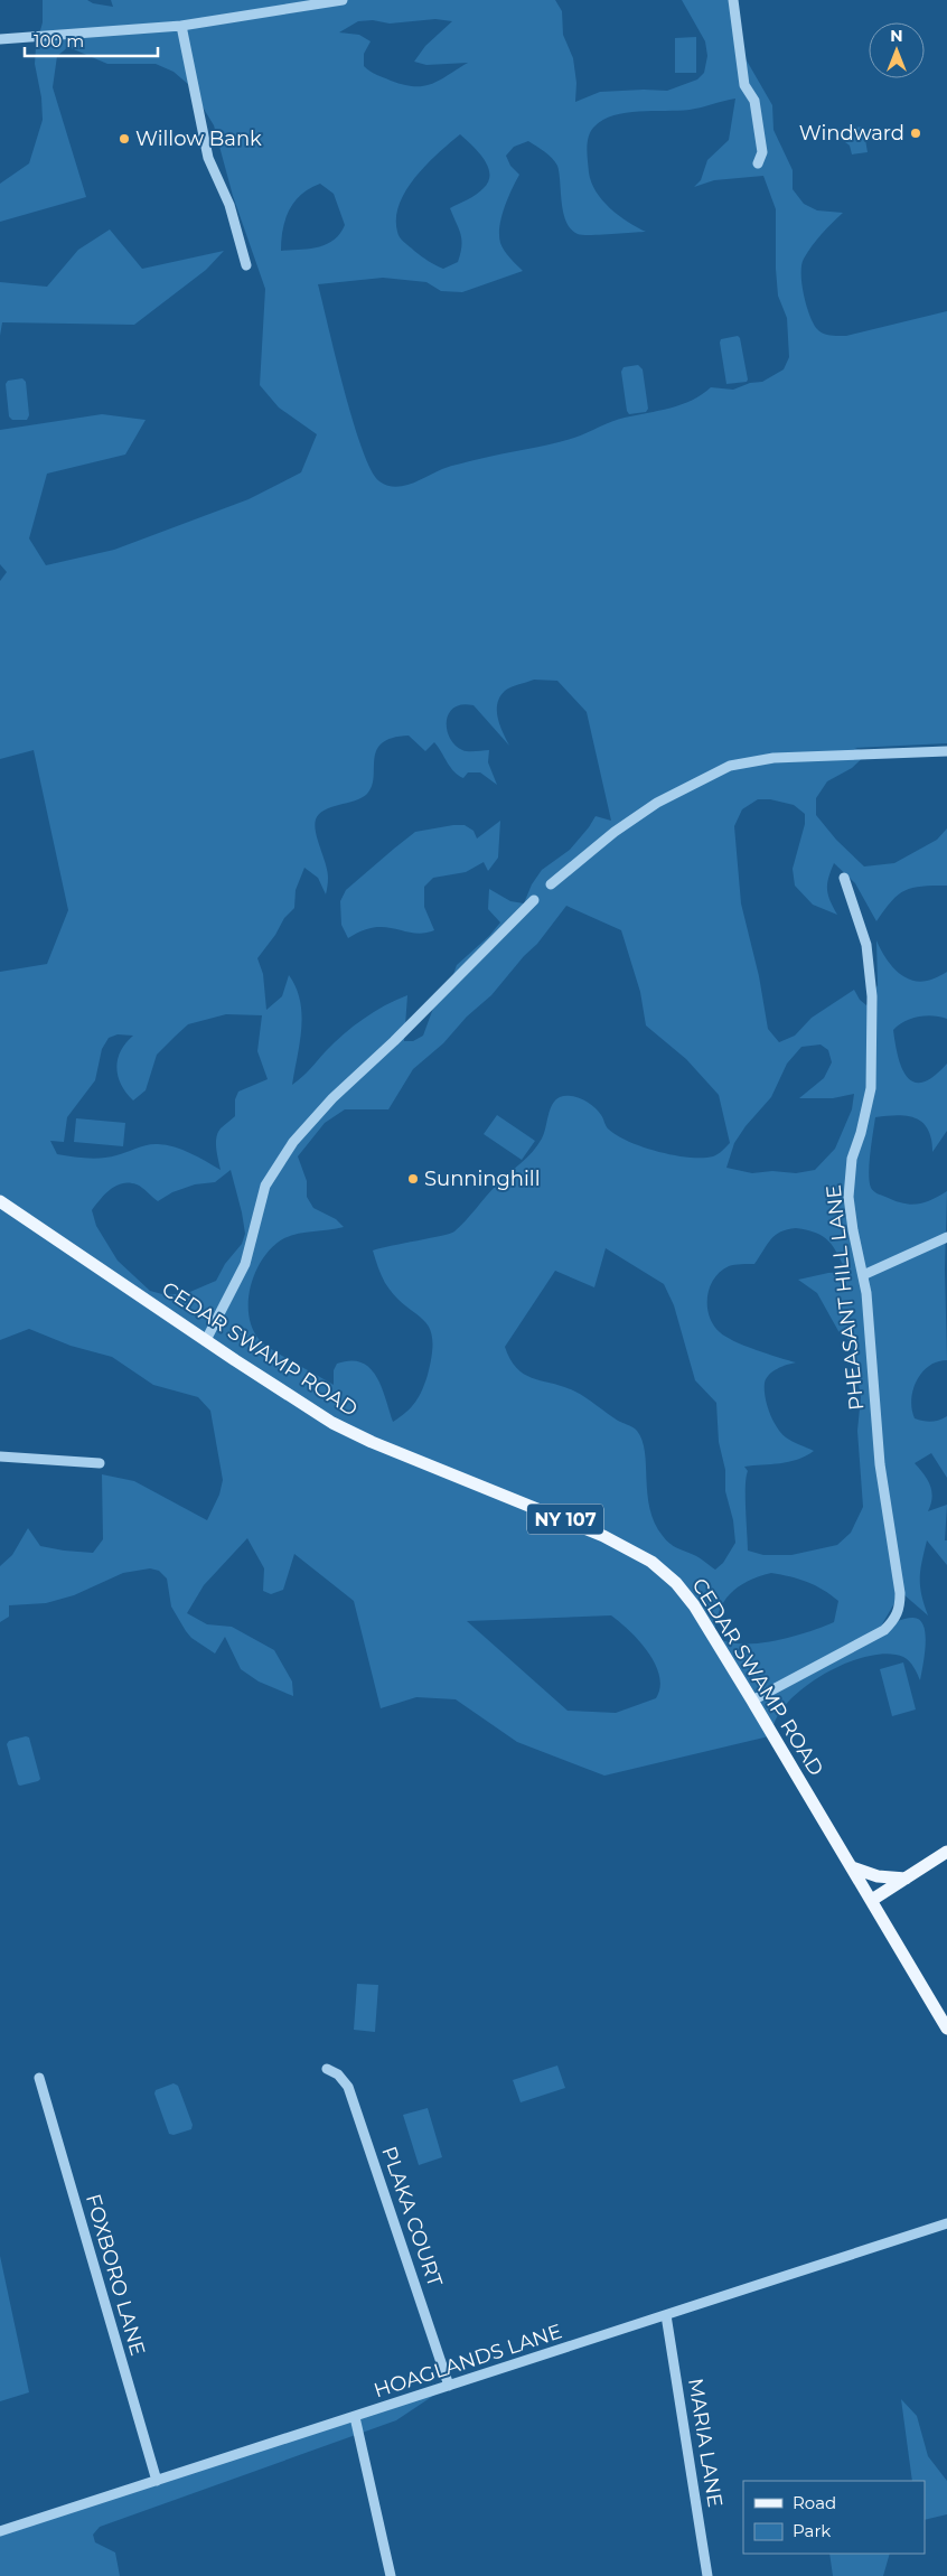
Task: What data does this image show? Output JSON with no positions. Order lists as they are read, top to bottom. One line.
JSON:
{"streets":{"main road":["CEDAR SWAMP ROAD","NY 107"],"street":["PHEASANT HILL LANE","PLAKA COURT","FOXBORO LANE","HOAGLANDS LANE","MARIA LANE"]},"crossings":[["PHEASANT HILL LANE","CEDAR SWAMP ROAD"],["PLAKA COURT","HOAGLANDS LANE"],["FOXBORO LANE","HOAGLANDS LANE"],["HOAGLANDS LANE","MARIA LANE"]],"places":["Windward","Willow Bank","Sunninghill"],"legend":["Road","Park"],"scale_bar":"100 m","north":"top"}
